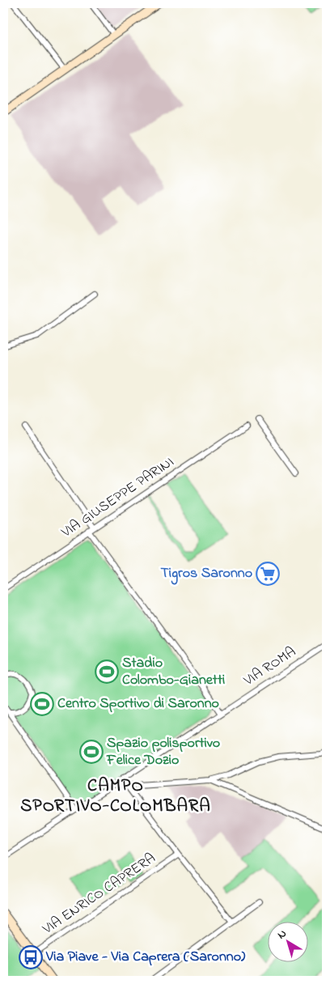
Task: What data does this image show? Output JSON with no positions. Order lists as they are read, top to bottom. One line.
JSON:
{"streets":{"street":["VIA GIUSEPPE PARINI","VIA ROMA","VIA ENRICO CAPRERA"]},"districts":["CAMPO SPORTIVO-COLOMBARA"],"places":{"supermarket":["Tigros Saronno"],"sports":["Stadio Colombo-Gianetti","Centro Sportivo di Saronno","Spazio polisportivo Felice Dozio"],"bus stop":["Via Piave - Via Caprera (Saronno)"]},"north":"top left"}
